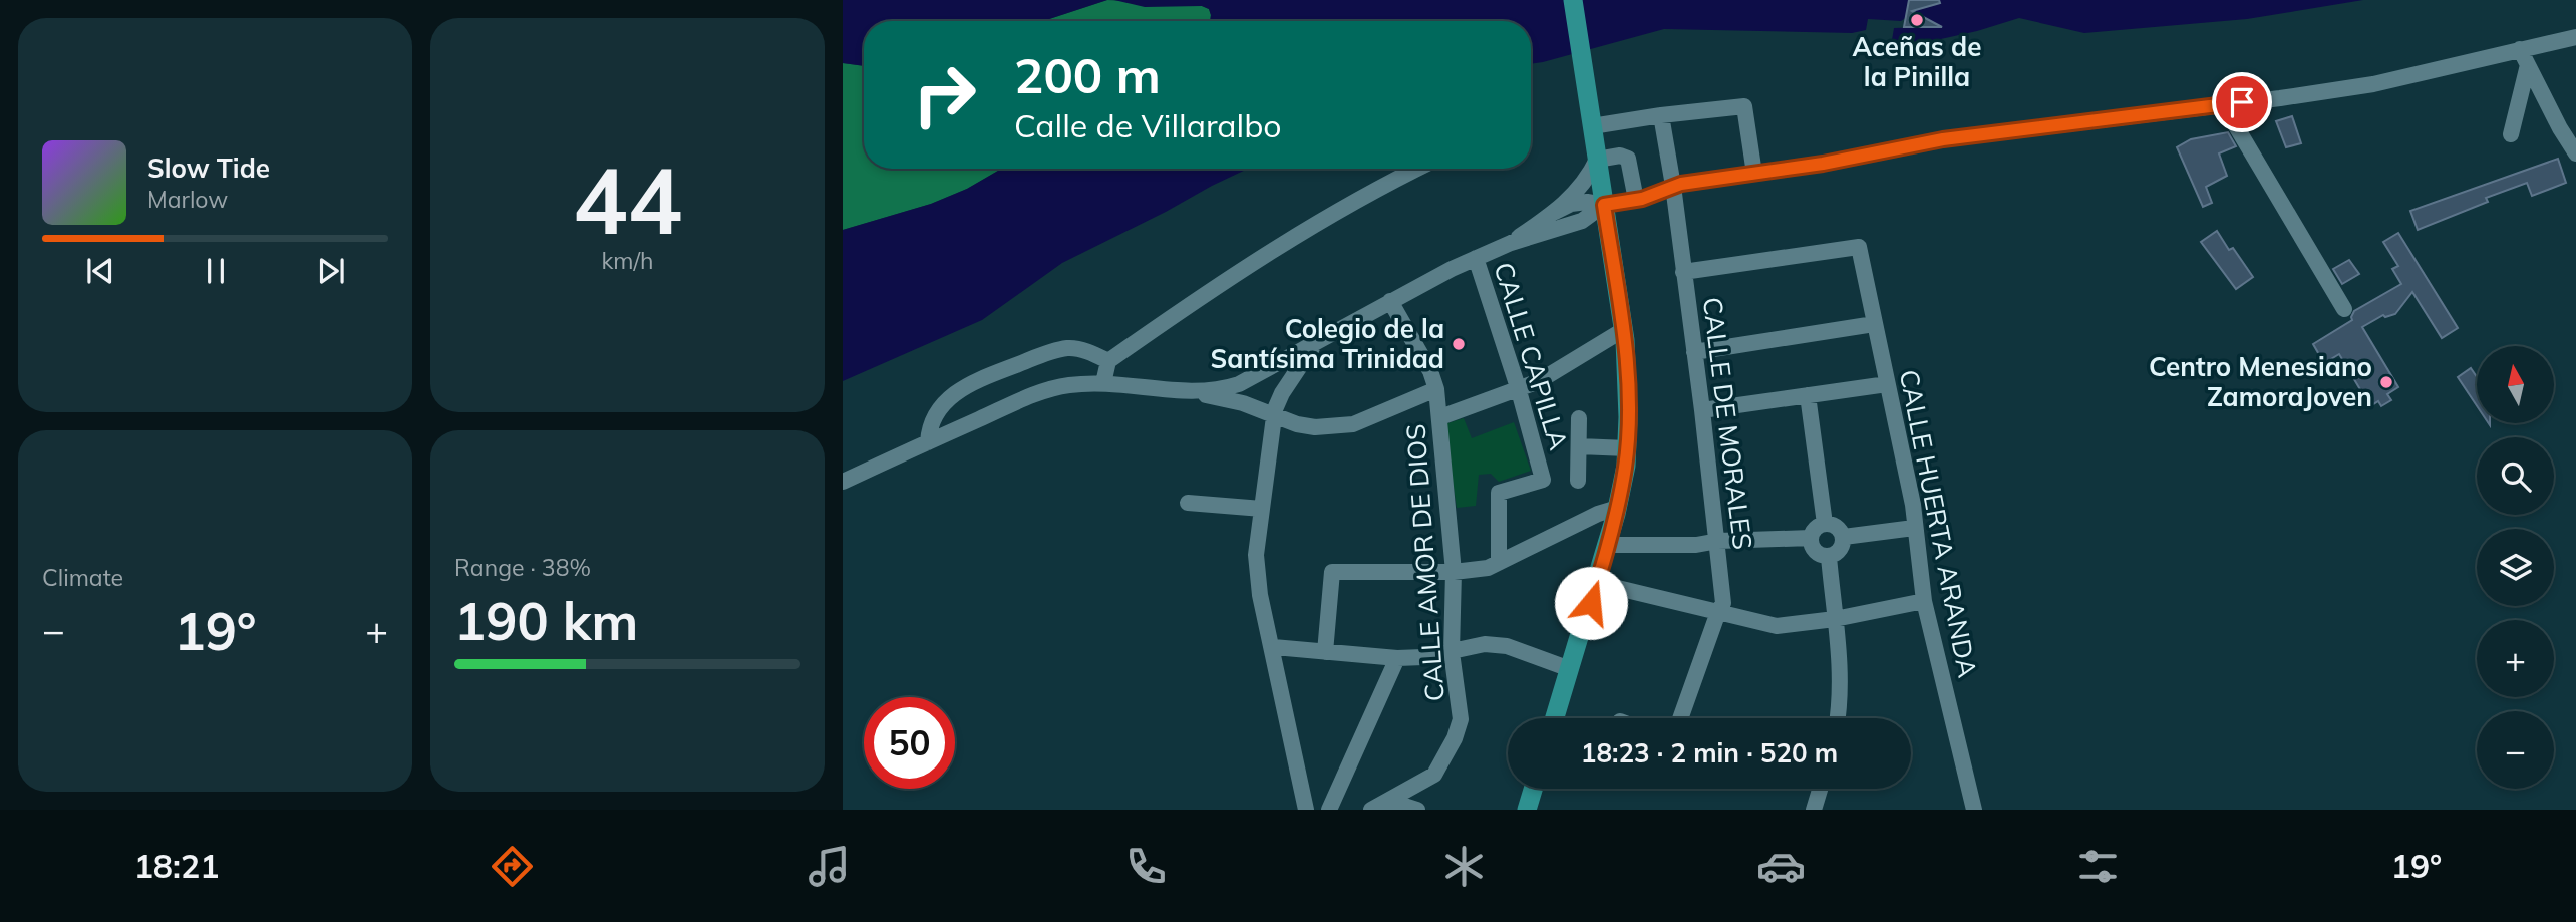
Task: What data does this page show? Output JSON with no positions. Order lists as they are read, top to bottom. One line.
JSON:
{"streets":{"street":["CALLE CAPILLA","CALLE DE MORALES","CALLE HUERTA ARANDA","CALLE AMOR DE DIOS"]},"crossings":[["CALLE DE MORALES","CALLE HUERTA ARANDA"]],"places":["Aceñas de la Pinilla","Colegio de la Santísima Trinidad","Centro Menesiano ZamoraJoven"],"north":"top","page":{"tile":[["44","km/h"],"Climate",["Range · 38%","190 km"]],"turn":["200 m","Calle de Villaralbo"],"song":["Slow Tide","Marlow"],"map_buttons":["+","−"],"heat":["−","19°","+"],"limit":"50","trip":"18:23 · 2 min · 520 m","tabs":["18:21","19°"]}}
